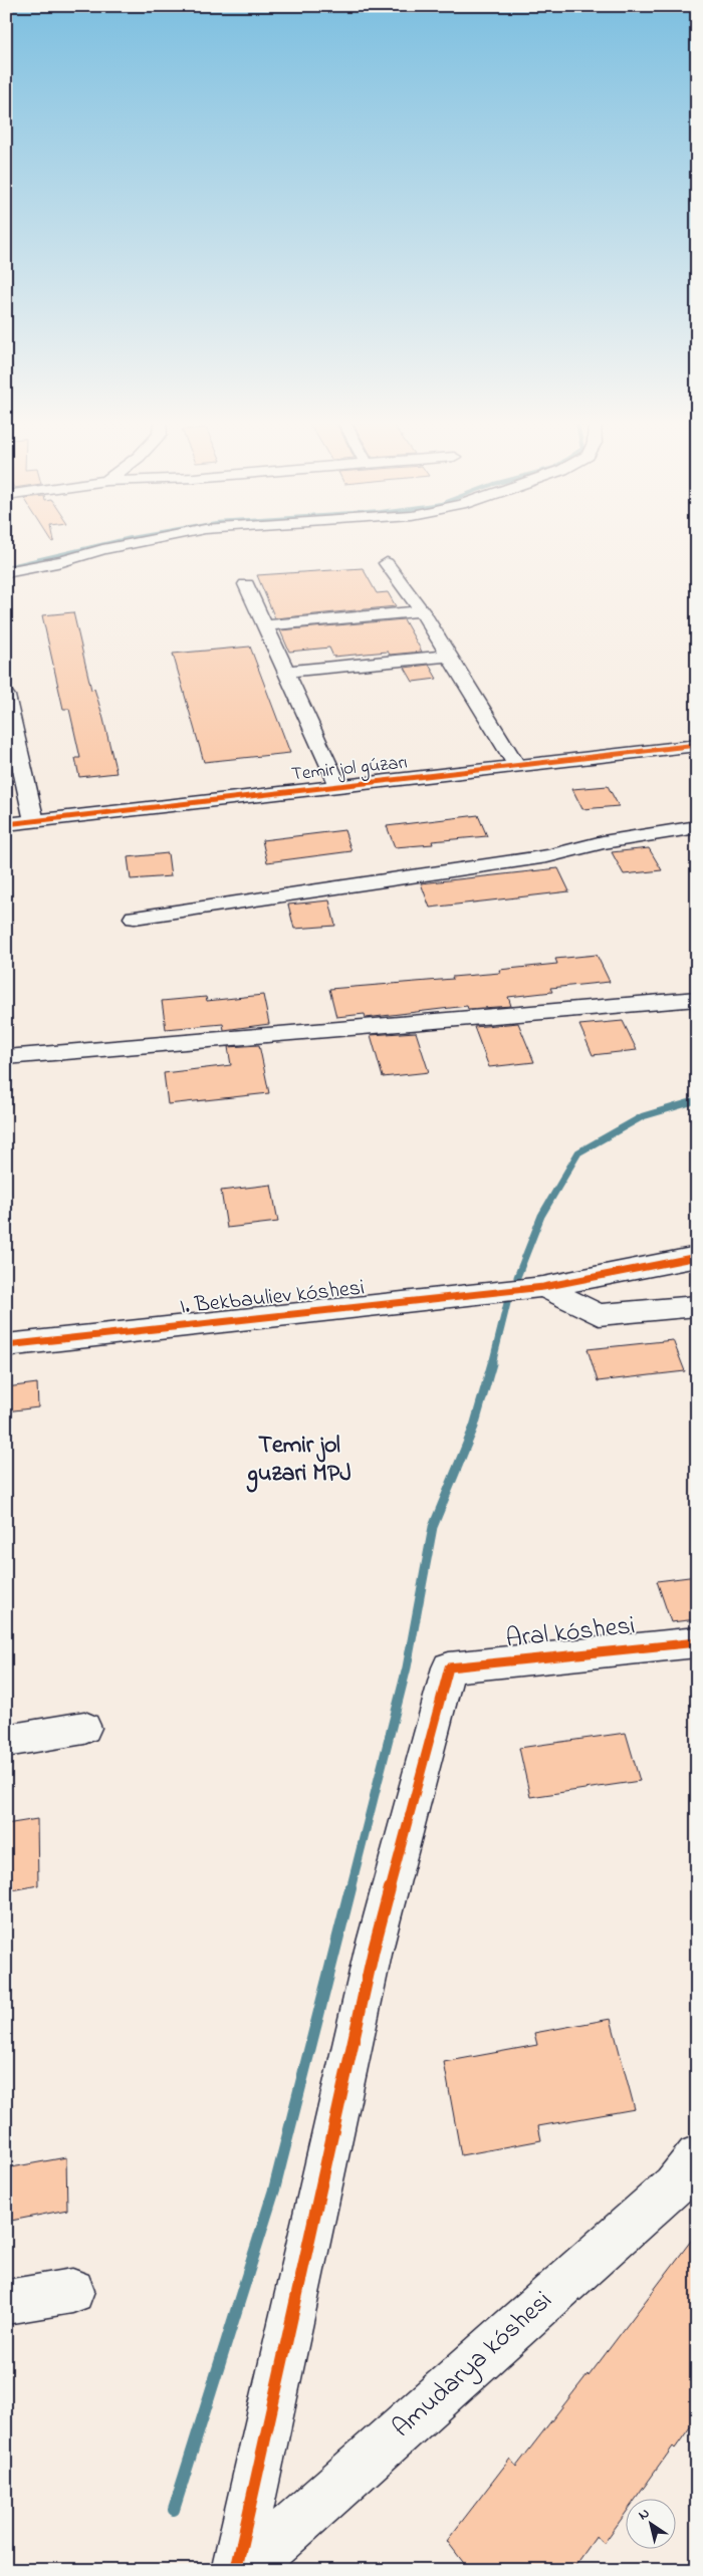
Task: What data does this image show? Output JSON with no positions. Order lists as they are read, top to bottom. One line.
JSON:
{"streets":{"street":["Temir jol gúzarı","I. Bekbauliev kóshesi","Aral kóshesi","Amudarya kóshesi"]},"districts":["Temir jol guzari MPJ"],"north":"top left"}
